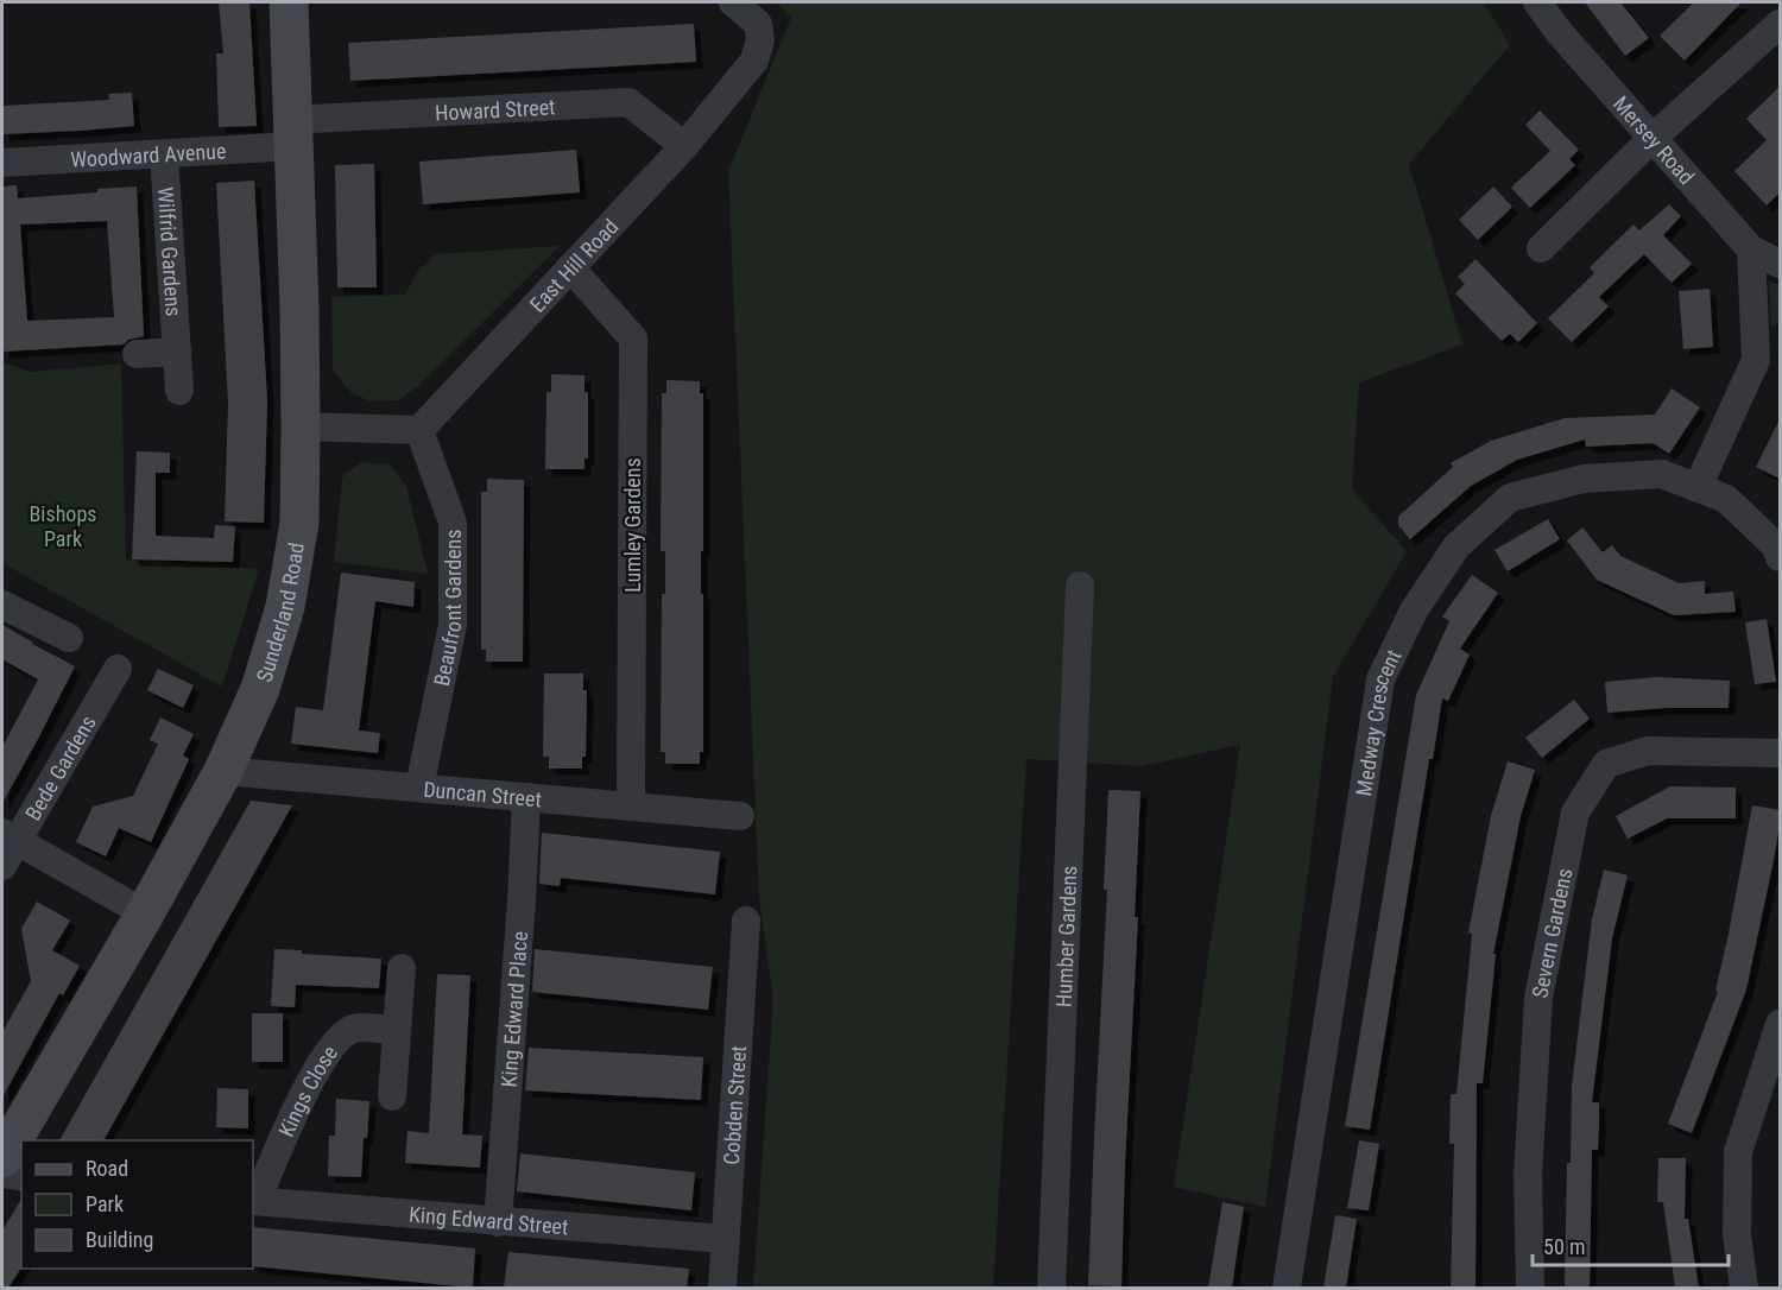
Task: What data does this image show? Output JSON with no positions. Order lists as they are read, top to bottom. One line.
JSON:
{"streets":{"main road":["Sunderland Road"],"street":["Howard Street","Mersey Road","Woodward Avenue","Wilfrid Gardens","East Hill Road","Lumley Gardens","Beaufront Gardens","Medway Crescent","Bede Gardens","Duncan Street","Severn Gardens","Humber Gardens","King Edward Place","Kings Close","Cobden Street","King Edward Street"]},"crossings":[["Howard Street","Woodward Avenue"],["Howard Street","East Hill Road"],["Howard Street","Sunderland Road"],["Woodward Avenue","Wilfrid Gardens"],["Woodward Avenue","Sunderland Road"],["East Hill Road","Lumley Gardens"],["East Hill Road","Beaufront Gardens"],["Lumley Gardens","Duncan Street"],["Beaufront Gardens","Duncan Street"],["Sunderland Road","Duncan Street"],["Duncan Street","King Edward Place"],["King Edward Place","King Edward Street"],["Kings Close","King Edward Street"],["Cobden Street","King Edward Street"]],"parks":["Bishops Park"],"legend":["Road","Park","Building"],"scale_bar":"50 m"}
